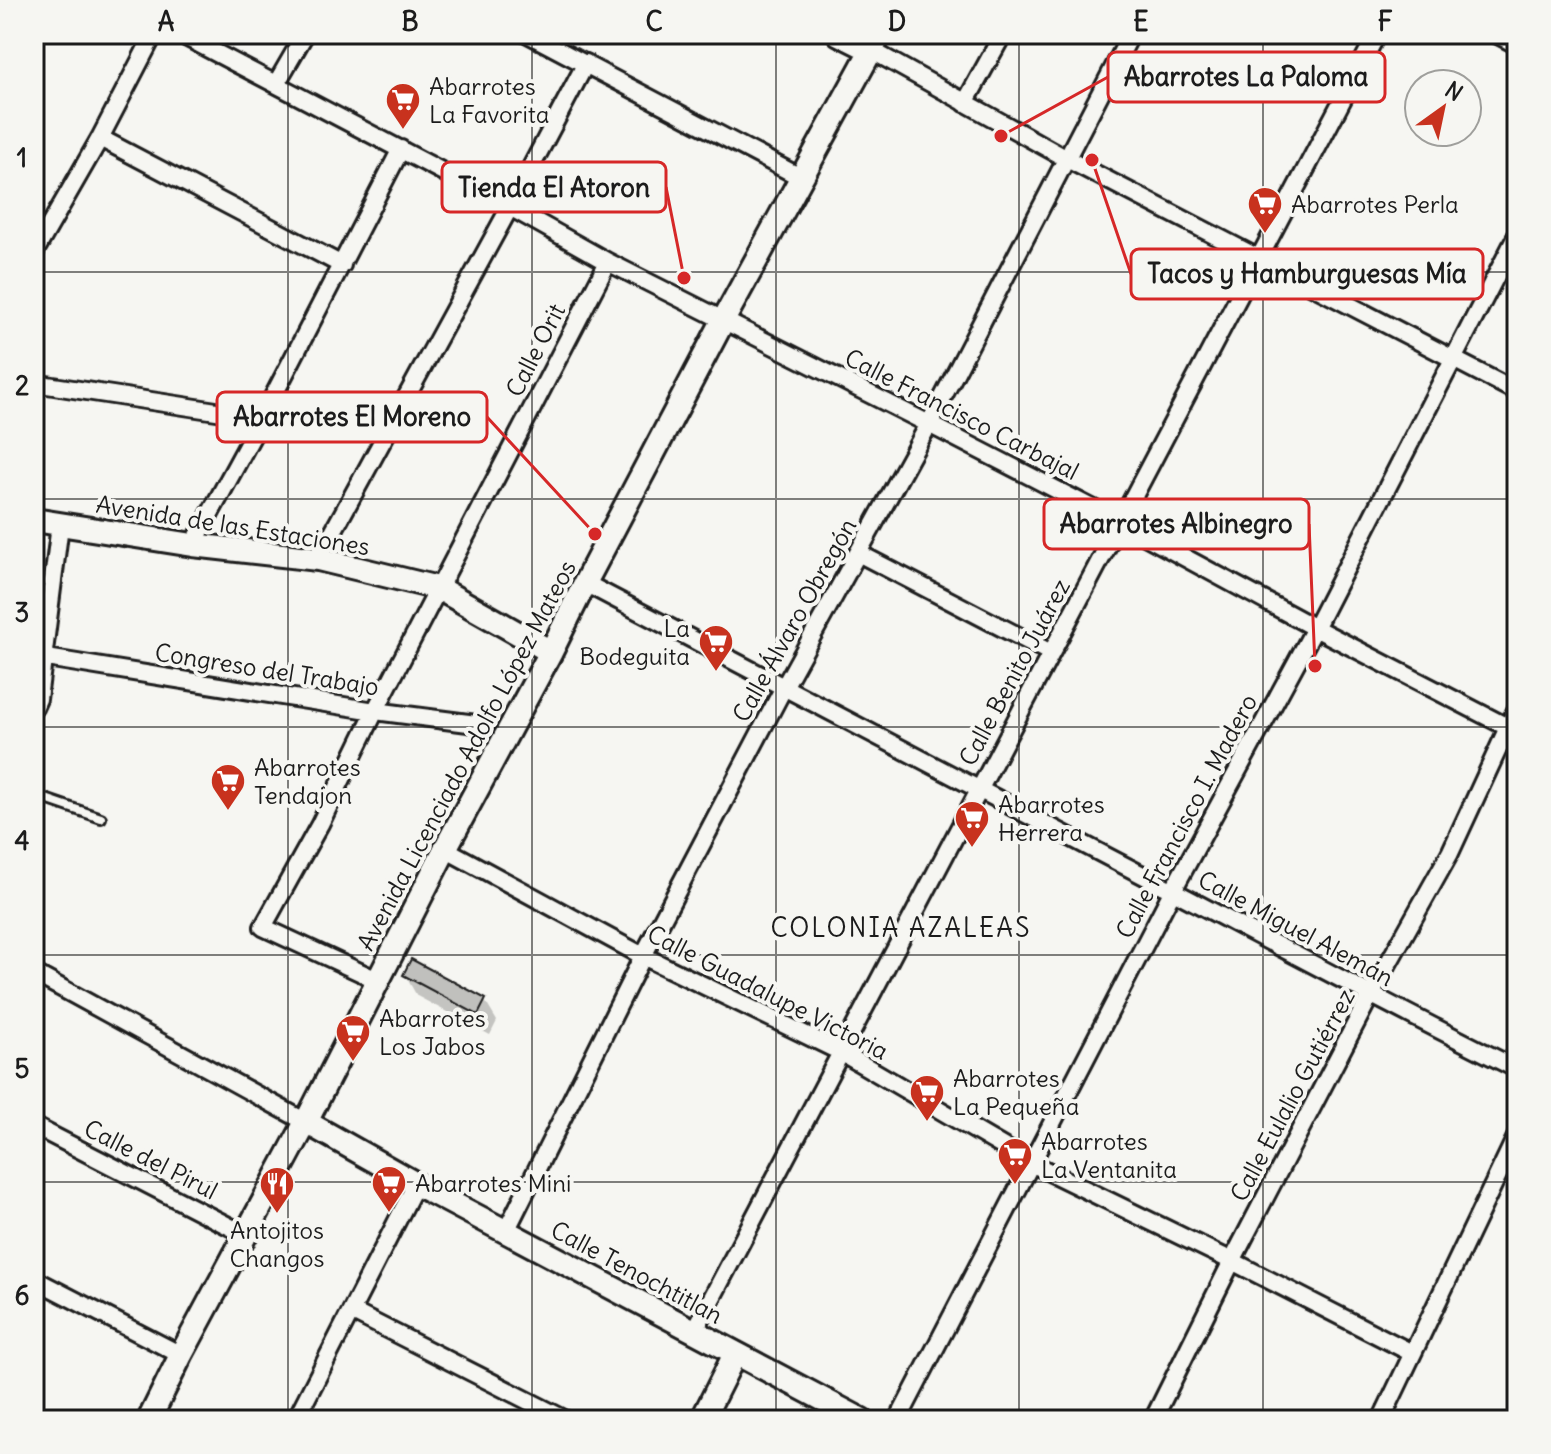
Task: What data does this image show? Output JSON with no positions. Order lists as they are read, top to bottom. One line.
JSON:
{"streets":{"street":["Calle Orit","Calle Francisco Carbajal","Avenida de las Estaciones","Calle Álvaro Obregón","Congreso del Trabajo","Calle Benito Juárez","Avenida Licenciado Adolfo López Mateos","Calle Francisco I. Madero","Calle Miguel Alemán","Calle Guadalupe Victoria","Calle Eulalio Gutiérrez","Calle del Pirul","Calle Tenochtitlan"]},"crossings":[["Calle Orit","Calle Francisco Carbajal"],["Calle Orit","Avenida de las Estaciones"],["Calle Orit","Congreso del Trabajo"],["Calle Orit","Avenida Licenciado Adolfo López Mateos"],["Calle Francisco Carbajal","Calle Álvaro Obregón"],["Calle Francisco Carbajal","Calle Benito Juárez"],["Calle Francisco Carbajal","Avenida Licenciado Adolfo López Mateos"],["Calle Francisco Carbajal","Calle Francisco I. Madero"],["Calle Francisco Carbajal","Calle Eulalio Gutiérrez"],["Avenida de las Estaciones","Avenida Licenciado Adolfo López Mateos"],["Calle Álvaro Obregón","Calle Miguel Alemán"],["Calle Álvaro Obregón","Calle Guadalupe Victoria"],["Calle Álvaro Obregón","Calle Tenochtitlan"],["Calle Benito Juárez","Calle Miguel Alemán"],["Calle Benito Juárez","Calle Guadalupe Victoria"],["Calle Benito Juárez","Calle Tenochtitlan"],["Avenida Licenciado Adolfo López Mateos","Calle Miguel Alemán"],["Avenida Licenciado Adolfo López Mateos","Calle Guadalupe Victoria"],["Avenida Licenciado Adolfo López Mateos","Calle del Pirul"],["Avenida Licenciado Adolfo López Mateos","Calle Tenochtitlan"],["Calle Francisco I. Madero","Calle Miguel Alemán"],["Calle Francisco I. Madero","Calle Guadalupe Victoria"],["Calle Miguel Alemán","Calle Eulalio Gutiérrez"],["Calle Guadalupe Victoria","Calle Eulalio Gutiérrez"]],"districts":["COLONIA AZALEAS"],"places":{"supermarket":["Abarrotes La Favorita","Abarrotes Perla","La Bodeguita","Abarrotes Tendajon","Abarrotes Herrera","Abarrotes Los Jabos","Abarrotes La Pequeña","Abarrotes La Ventanita","Abarrotes Mini"],"other":["Abarrotes La Paloma","Tacos y Hamburguesas Mía","Tienda El Atoron","Abarrotes El Moreno","Abarrotes Albinegro"],"restaurant":["Antojitos Changos"]},"north":"top right","grid":{"columns":["A","B","C","D","E","F"],"rows":["1","2","3","4","5","6"]}}
